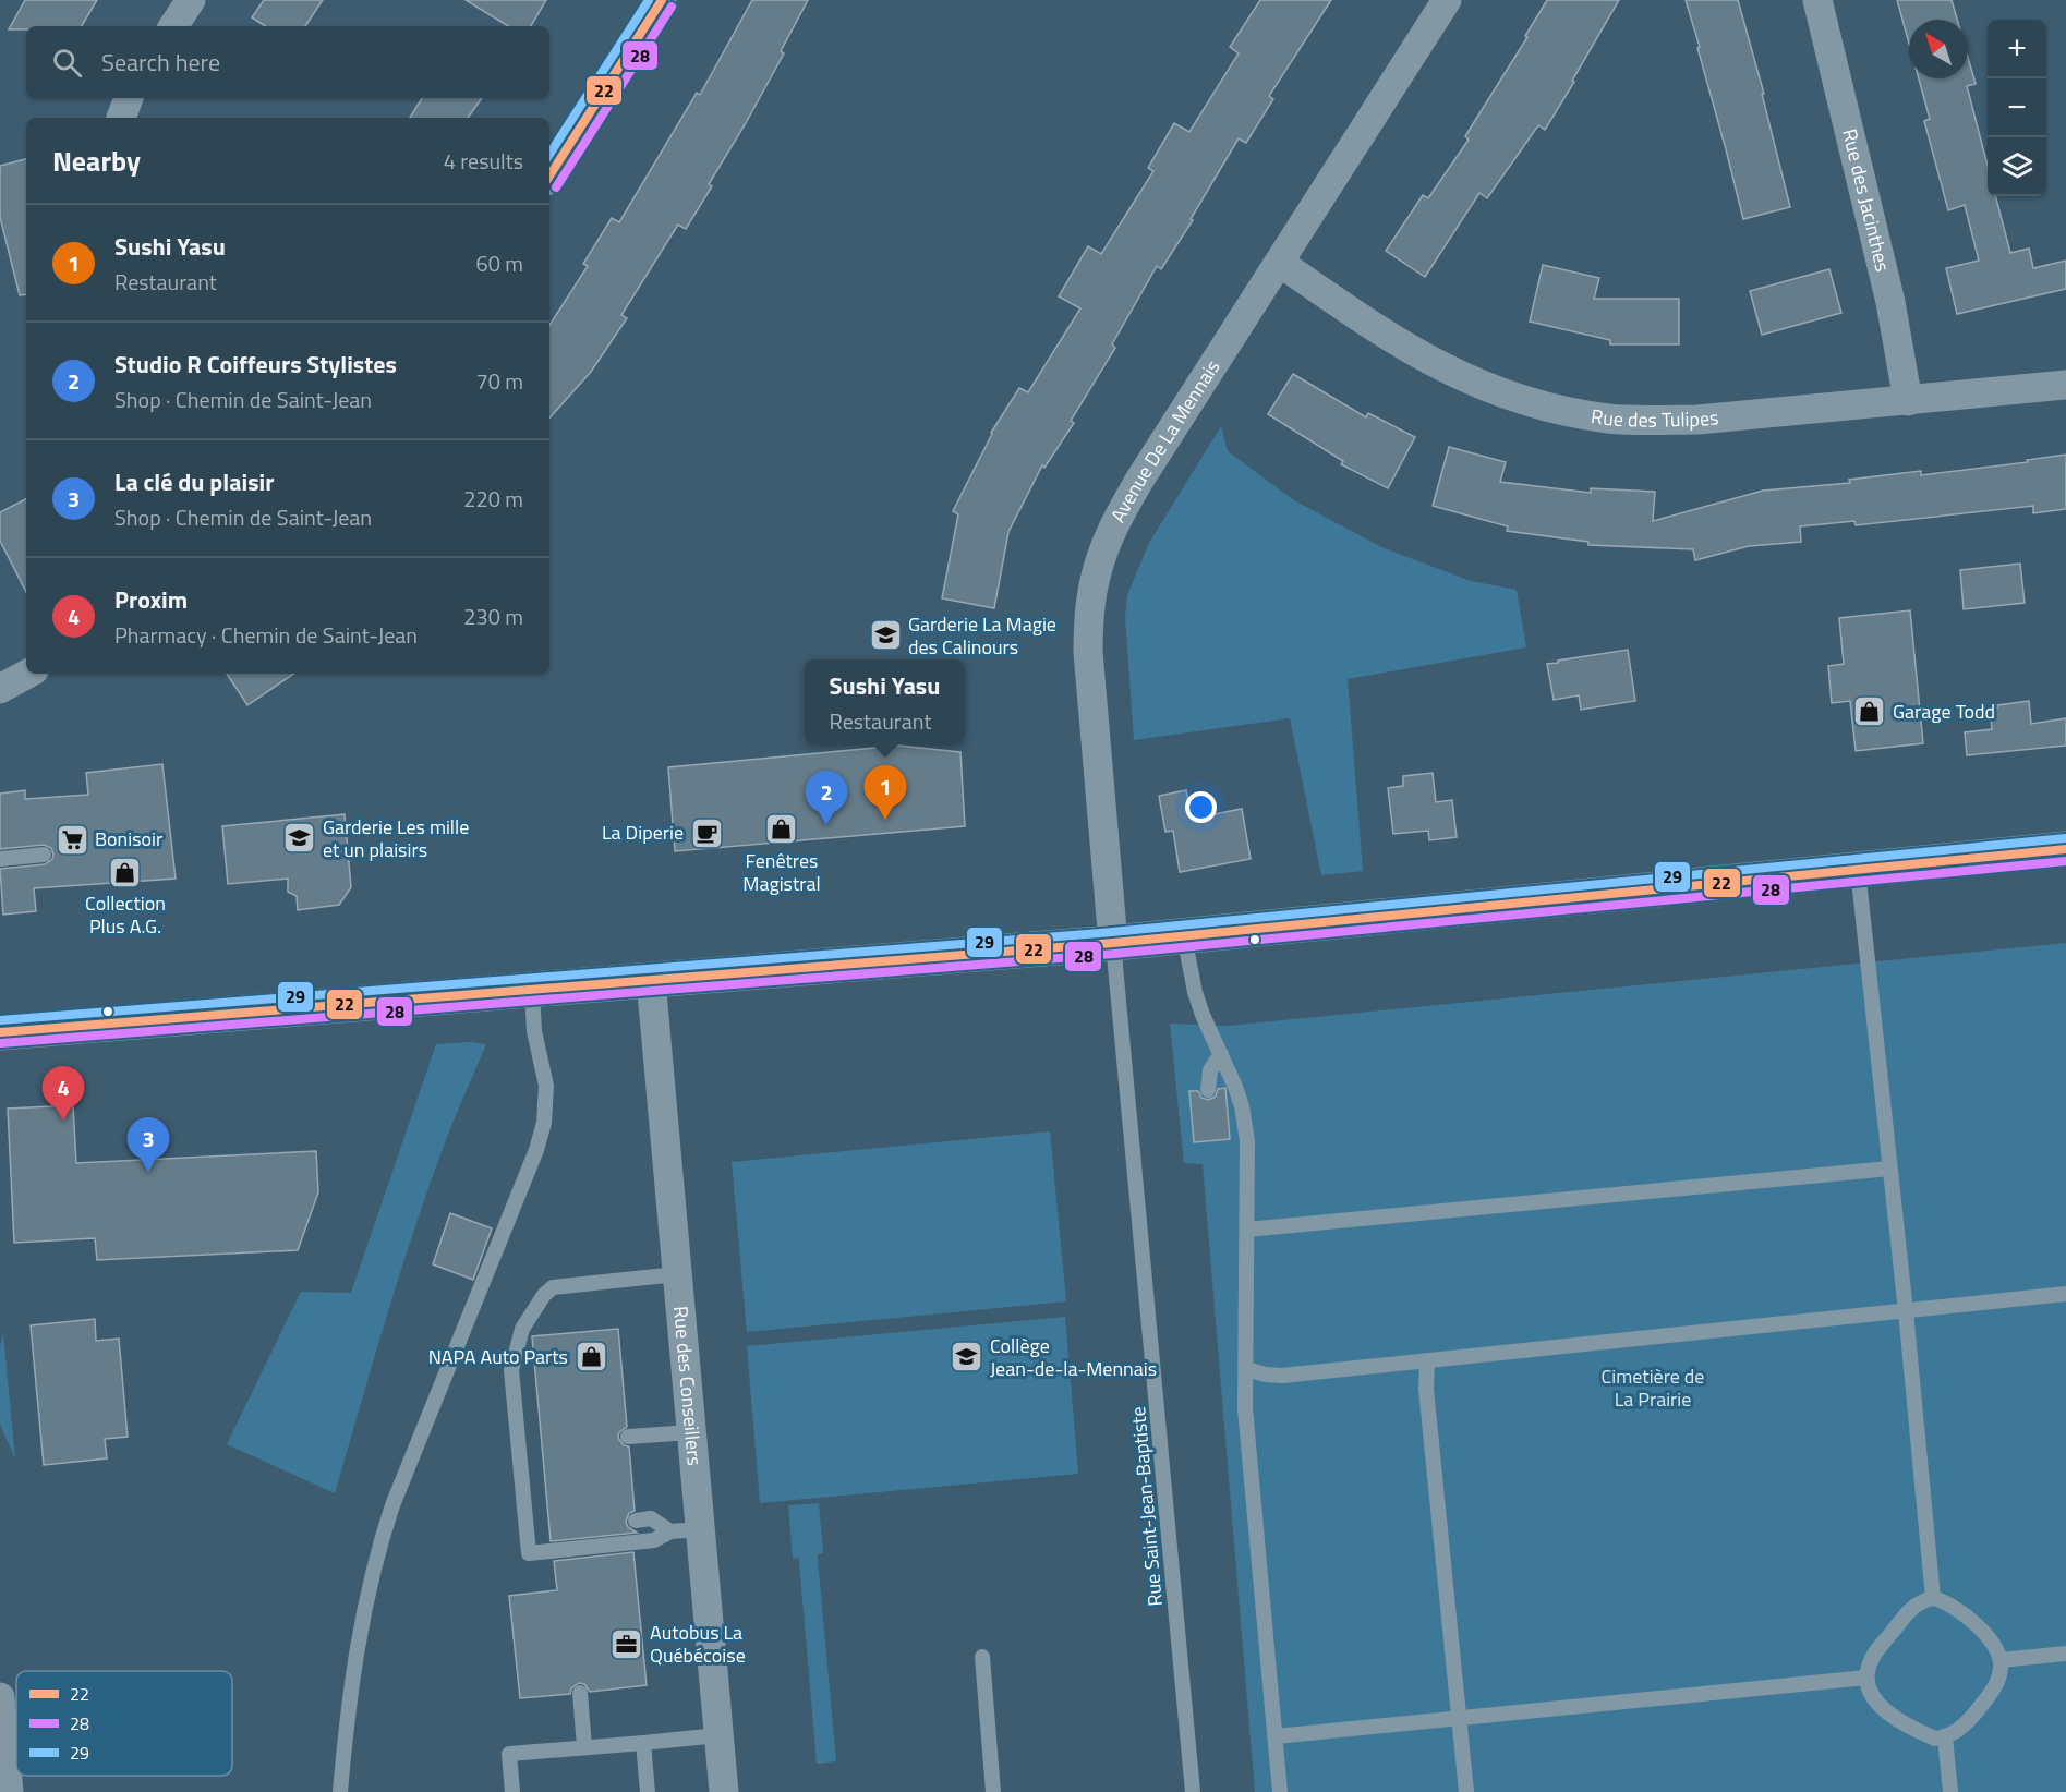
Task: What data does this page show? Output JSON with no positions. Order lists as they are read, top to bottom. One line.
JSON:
{"streets":{"street":["Rue des Jacinthes","Rue des Tulipes","Avenue De La Mennais","Rue des Conseillers"],"lane":["Rue Saint-Jean-Baptiste"]},"crossings":[["Rue des Jacinthes","Rue des Tulipes"],["Rue des Tulipes","Avenue De La Mennais"],["Avenue De La Mennais","Rue Saint-Jean-Baptiste"]],"parks":["Cimetière de La Prairie"],"places":{"school or university":["Garderie La Magie des Calinours","Garderie Les mille et un plaisirs","Collège Jean-de-la-Mennais"],"shop":["Garage Todd","Fenêtres Magistral","Collection Plus A.G.","NAPA Auto Parts"],"cafe":["La Diperie"],"supermarket":["Bonisoir"],"office":["Autobus La Québécoise"]},"lines":["transit line 22","transit line 29","transit line 28"],"legend":["22","28","29"],"north":"top left","page":{"map_buttons":["+","−"],"search":"Search here","heading":["Nearby","4 results"],"list":[{"mark":"1","name":"Sushi Yasu","note":"Restaurant","value":"60 m"},{"mark":"2","name":"Studio R Coiffeurs Stylistes","note":"Shop · Chemin de Saint-Jean","value":"70 m"},{"mark":"3","name":"La clé du plaisir","note":"Shop · Chemin de Saint-Jean","value":"220 m"},{"mark":"4","name":"Proxim","note":"Pharmacy · Chemin de Saint-Jean","value":"230 m"}],"popup":["Sushi Yasu","Restaurant"],"pins":["1","2","4","3"]}}
